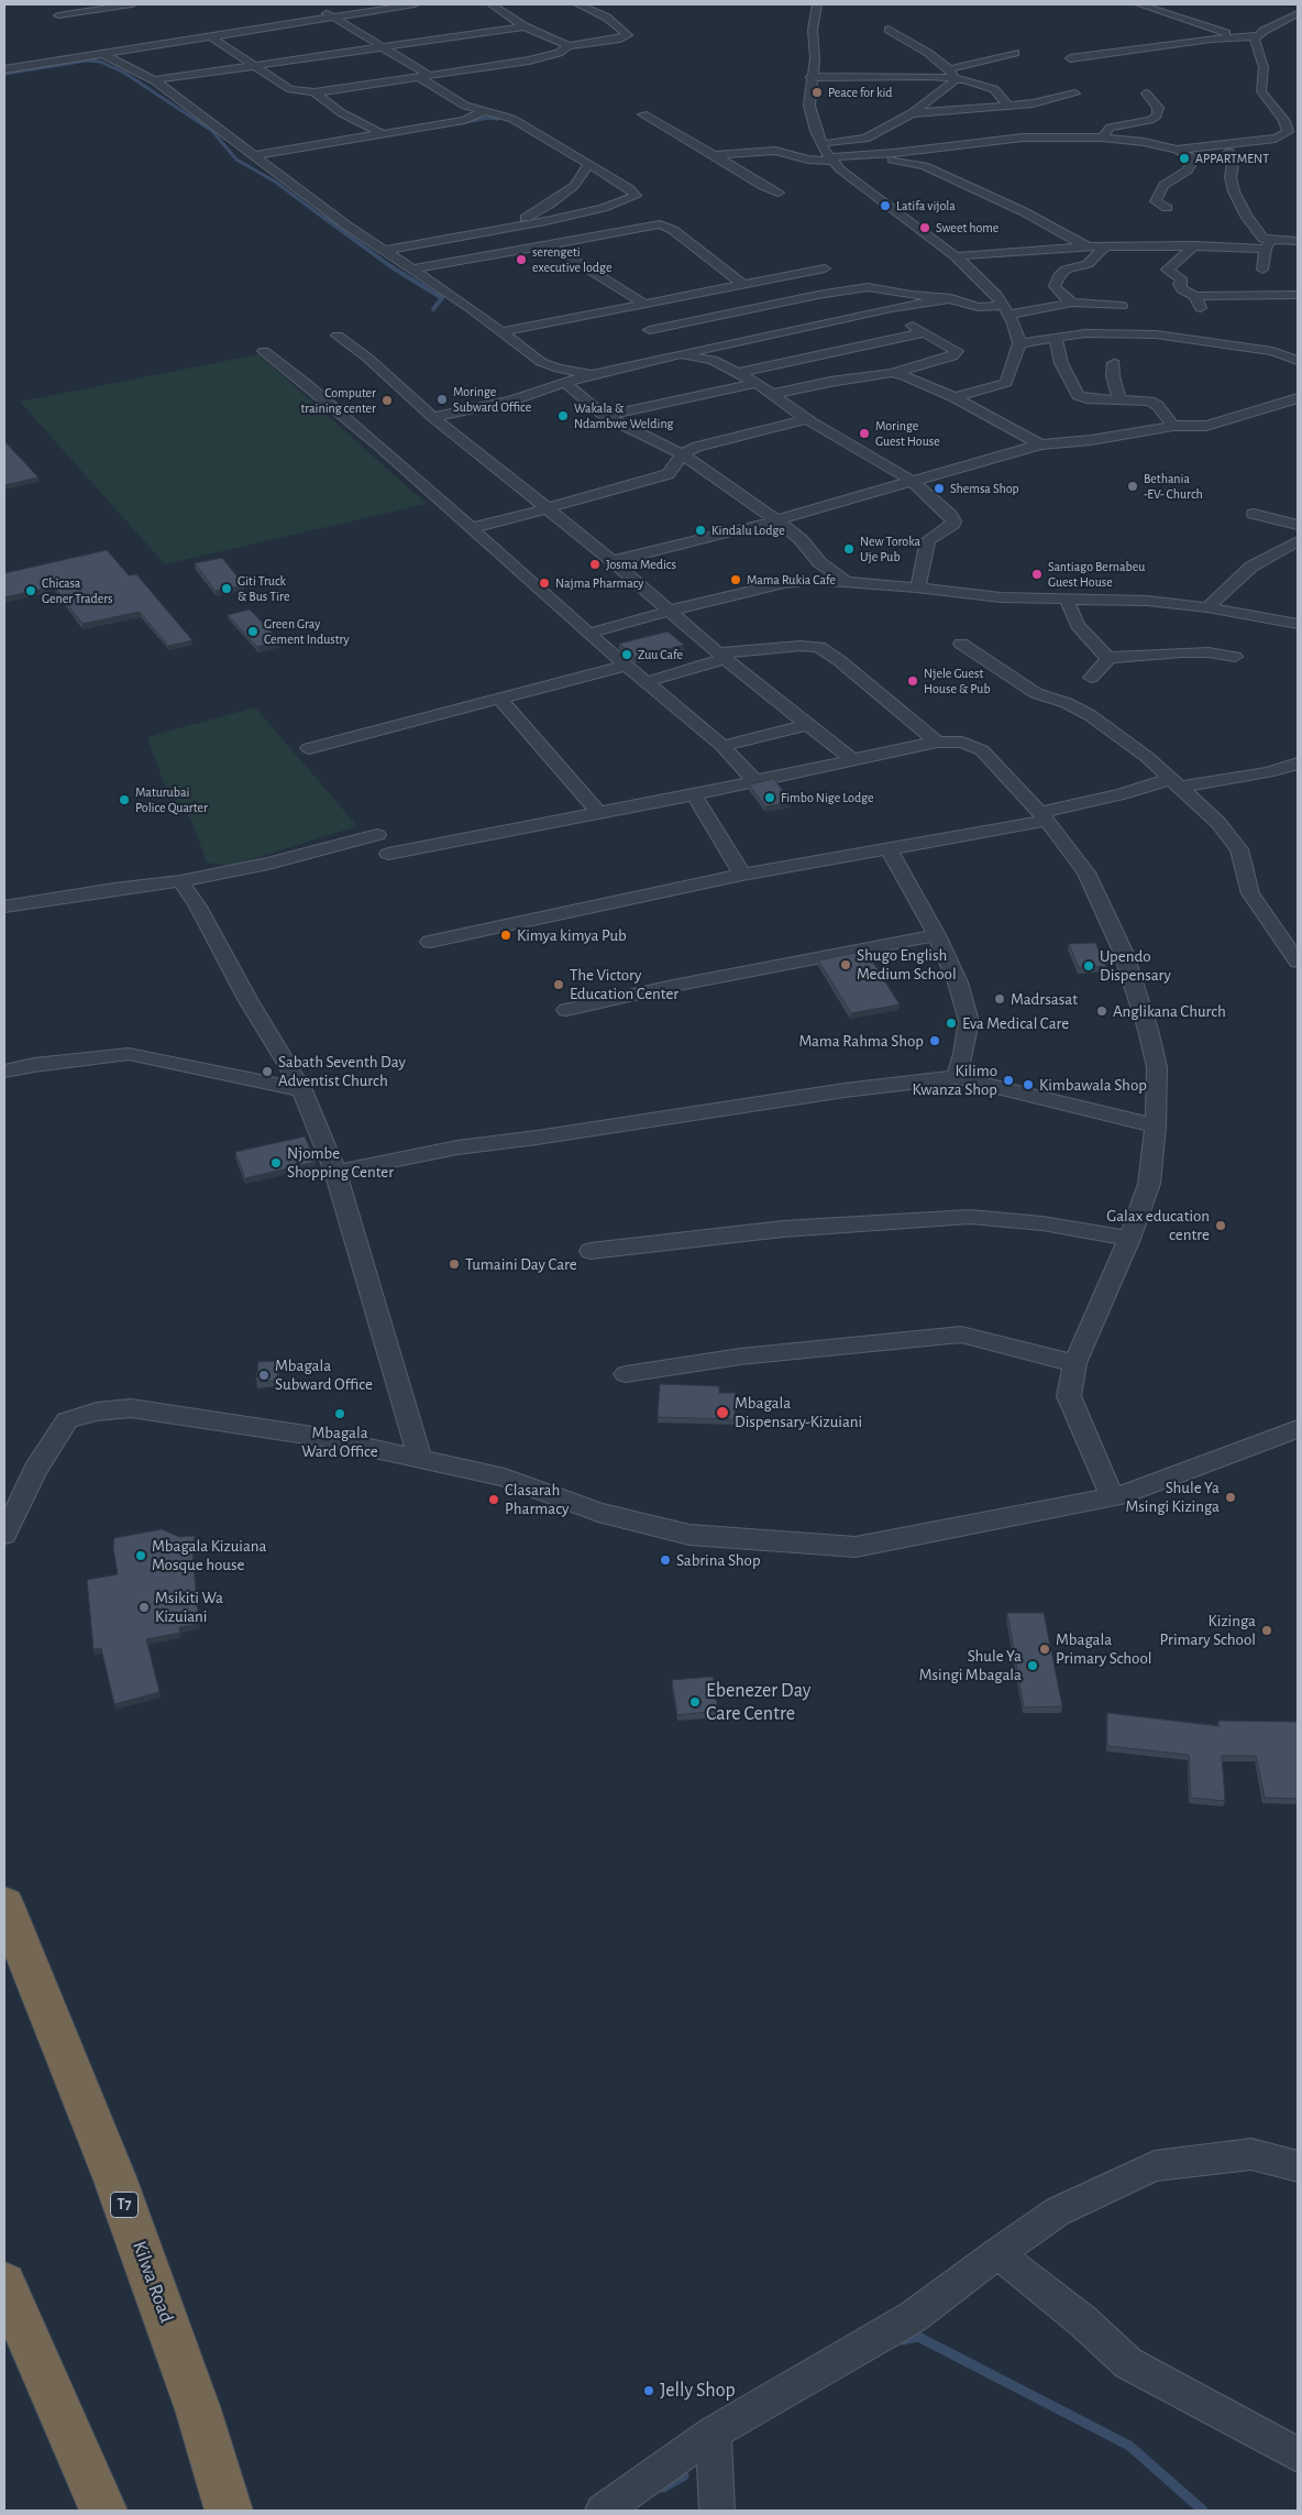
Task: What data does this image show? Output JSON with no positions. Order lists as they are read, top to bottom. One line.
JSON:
{"streets":{"highway":["T7","Kilwa Road"]},"places":["Peace for kid","APPARTMENT","Latifa vijola","Sweet home","serengeti executive lodge","Moringe Subward Office","Computer training center","Wakala & Ndambwe Welding","Moringe Guest House","Bethania -EV- Church","Shemsa Shop","Kindalu Lodge","New Toroka Uje Pub","Josma Medics","Santiago Bernabeu Guest House","Mama Rukia Cafe","Najma Pharmacy","Giti Truck & Bus Tire","Chicasa Gener Traders","Green Gray Cement Industry","Zuu Cafe","Njele Guest House & Pub","Fimbo Nige Lodge","Maturubai Police Quarter","Kimya kimya Pub","Shugo English Medium School","Upendo Dispensary","The Victory Education Center","Madrsasat","Anglikana Church","Eva Medical Care","Mama Rahma Shop","Sabath Seventh Day Adventist Church","Kilimo Kwanza Shop","Kimbawala Shop","Njombe Shopping Center","Galax education centre","Tumaini Day Care","Mbagala Subward Office","Mbagala Dispensary-Kizuiani","Mbagala Ward Office","Shule Ya Msingi Kizinga","Clasarah Pharmacy","Mbagala Kizuiana Mosque house","Sabrina Shop","Msikiti Wa Kizuiani","Kizinga Primary School","Mbagala Primary School","Shule Ya Msingi Mbagala","Ebenezer Day Care Centre","Jelly Shop"]}
